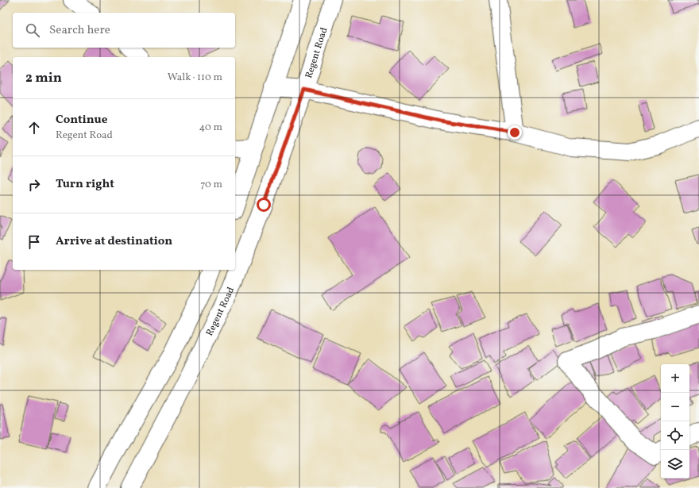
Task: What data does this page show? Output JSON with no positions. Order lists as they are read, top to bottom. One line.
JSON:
{"streets":{"main road":["Regent Road"]},"page":{"search":"Search here","heading":["2 min","Walk · 110 m"],"list":[["Continue","Regent Road","40 m"],["Turn right","70 m"],"Arrive at destination"],"map_buttons":["+","−"]}}
